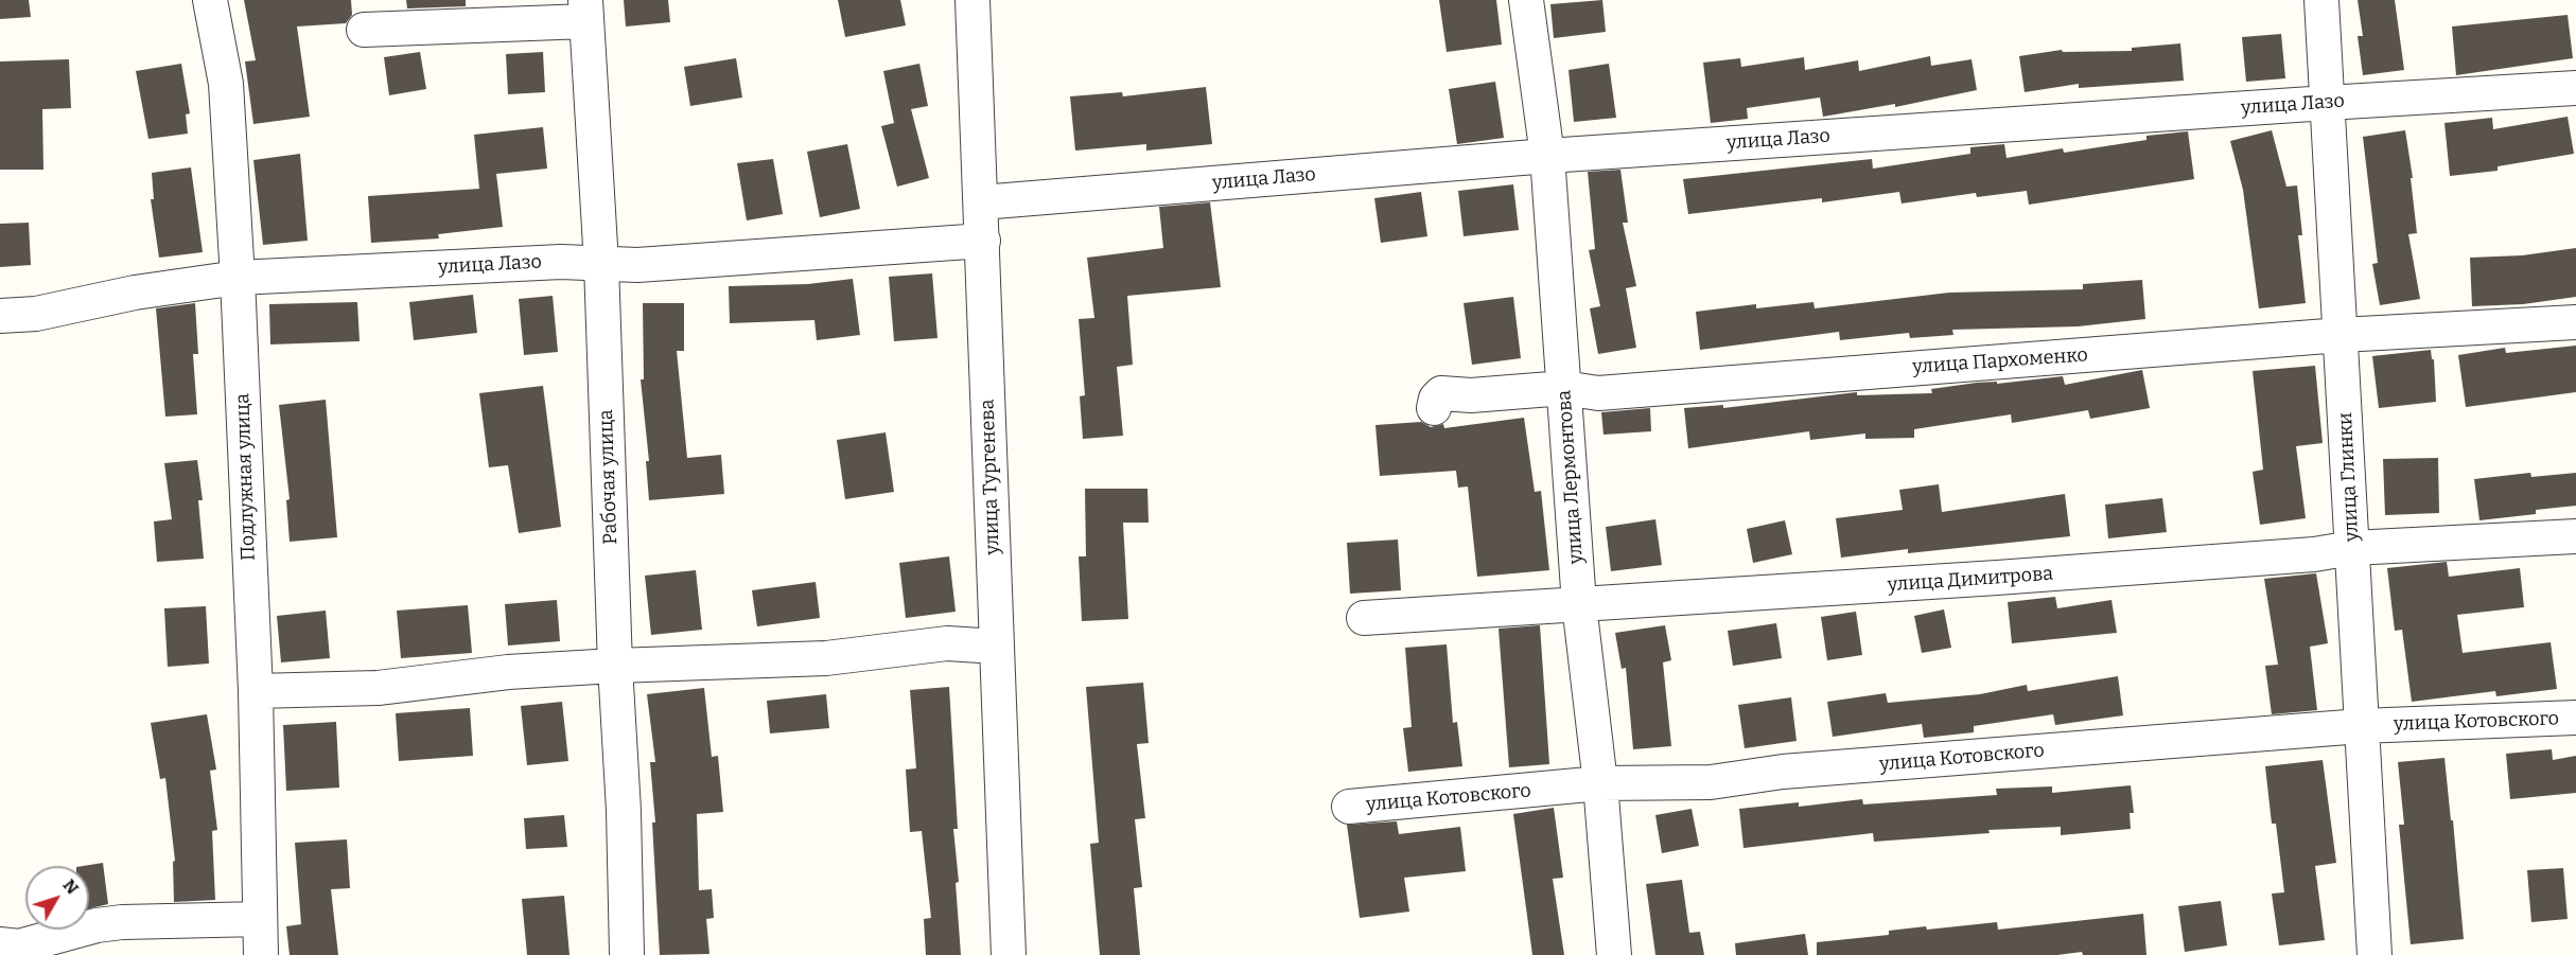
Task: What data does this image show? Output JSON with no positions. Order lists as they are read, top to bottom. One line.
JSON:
{"streets":{"street":["улица Лазо","улица Пархоменко","Подлужная улица","Рабочая улица","улица Тургенева","улица Лермонтова","улица Глинки","улица Димитрова","улица Котовского"]},"crossings":[["улица Лазо","Подлужная улица"],["улица Лазо","Рабочая улица"],["улица Лазо","улица Тургенева"],["улица Лазо","улица Лермонтова"],["улица Лазо","улица Глинки"],["улица Пархоменко","улица Лермонтова"],["улица Пархоменко","улица Глинки"],["улица Лермонтова","улица Димитрова"],["улица Лермонтова","улица Котовского"],["улица Глинки","улица Димитрова"],["улица Глинки","улица Котовского"]],"north":"top right"}
